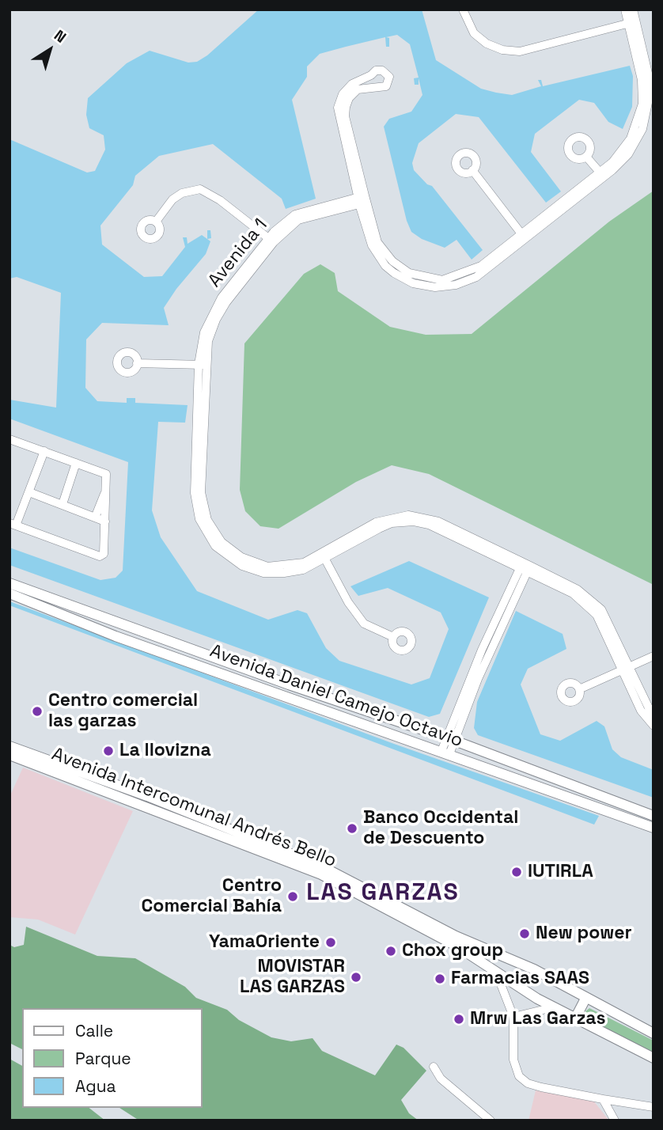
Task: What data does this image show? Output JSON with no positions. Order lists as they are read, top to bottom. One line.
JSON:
{"streets":{"main road":["Avenida Daniel Camejo Octavio","Avenida Intercomunal Andrés Bello"],"street":["Avenida 1"]},"districts":["LAS GARZAS"],"places":["Centro comercial las garzas","La llovizna","Banco Occidental de Descuento","IUTIRLA","Centro Comercial Bahía","New power","YamaOriente","Chox group","MOVISTAR LAS GARZAS","Farmacias SAAS","Mrw Las Garzas"],"legend":["Calle","Parque","Agua"],"north":"top right"}
